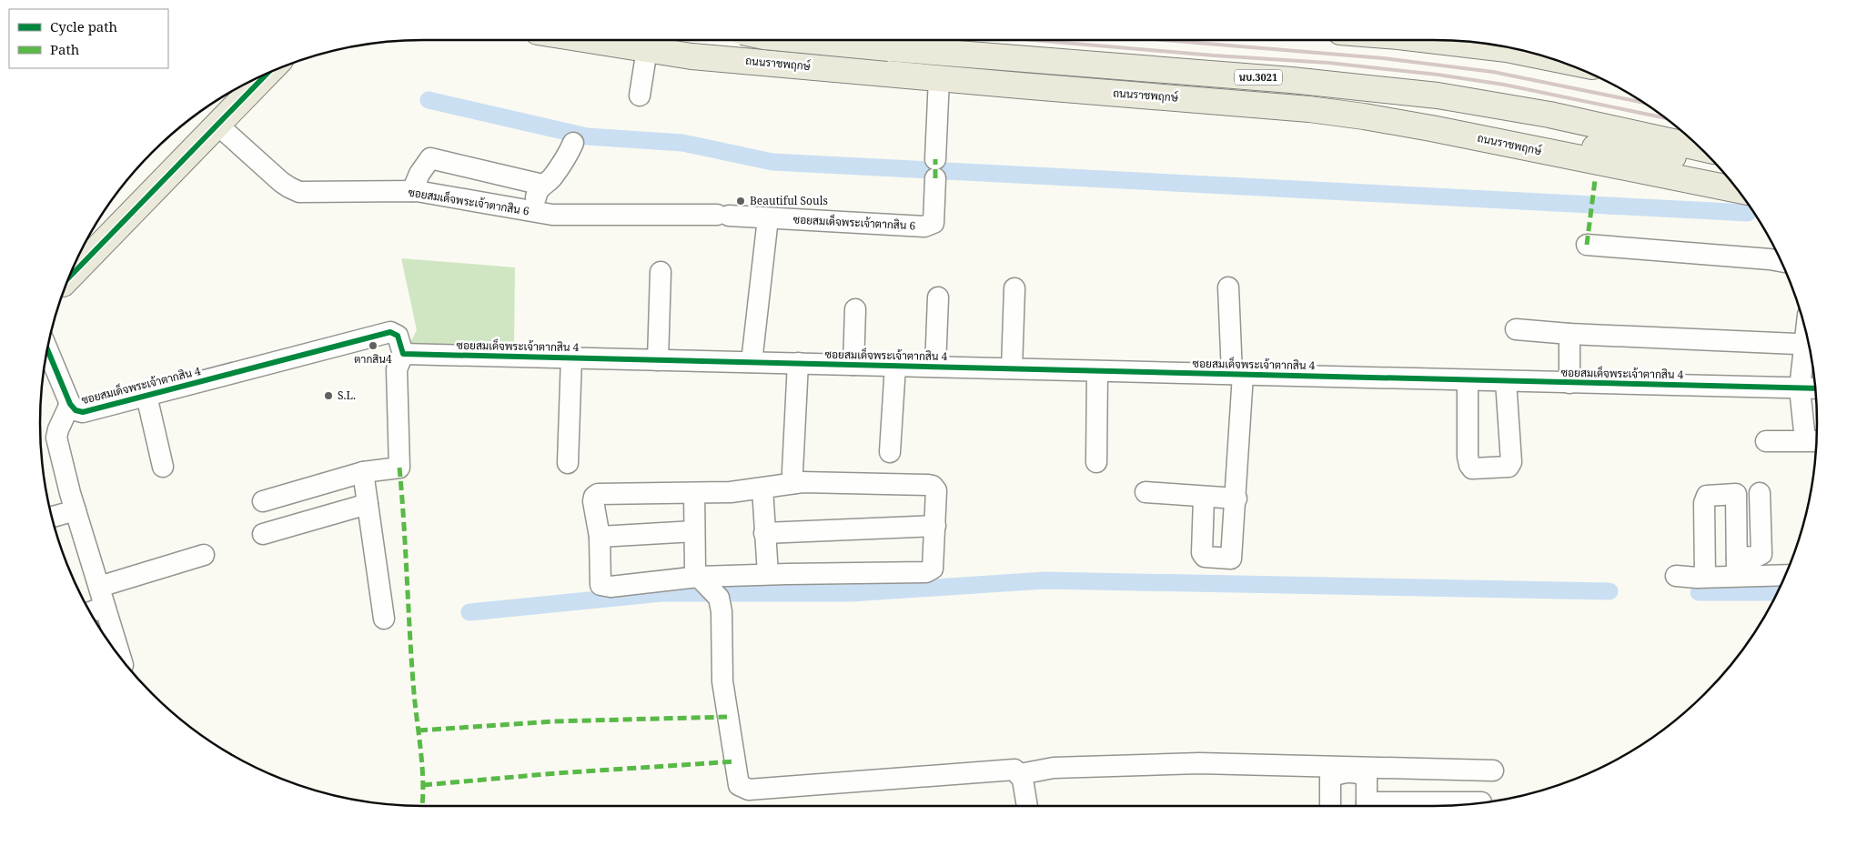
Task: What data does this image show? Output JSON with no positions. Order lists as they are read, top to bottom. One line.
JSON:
{"streets":{"main road":["ถนนราชพฤกษ์","นบ.3021"],"street":["ซอยสมเด็จพระเจ้าตากสิน 6","ซอยสมเด็จพระเจ้าตากสิน 4"]},"crossings":[["ถนนราชพฤกษ์","ซอยสมเด็จพระเจ้าตากสิน 6"]],"places":["Beautiful Souls","ตากสิน4","S.L."],"legend":["Cycle path","Path"]}
